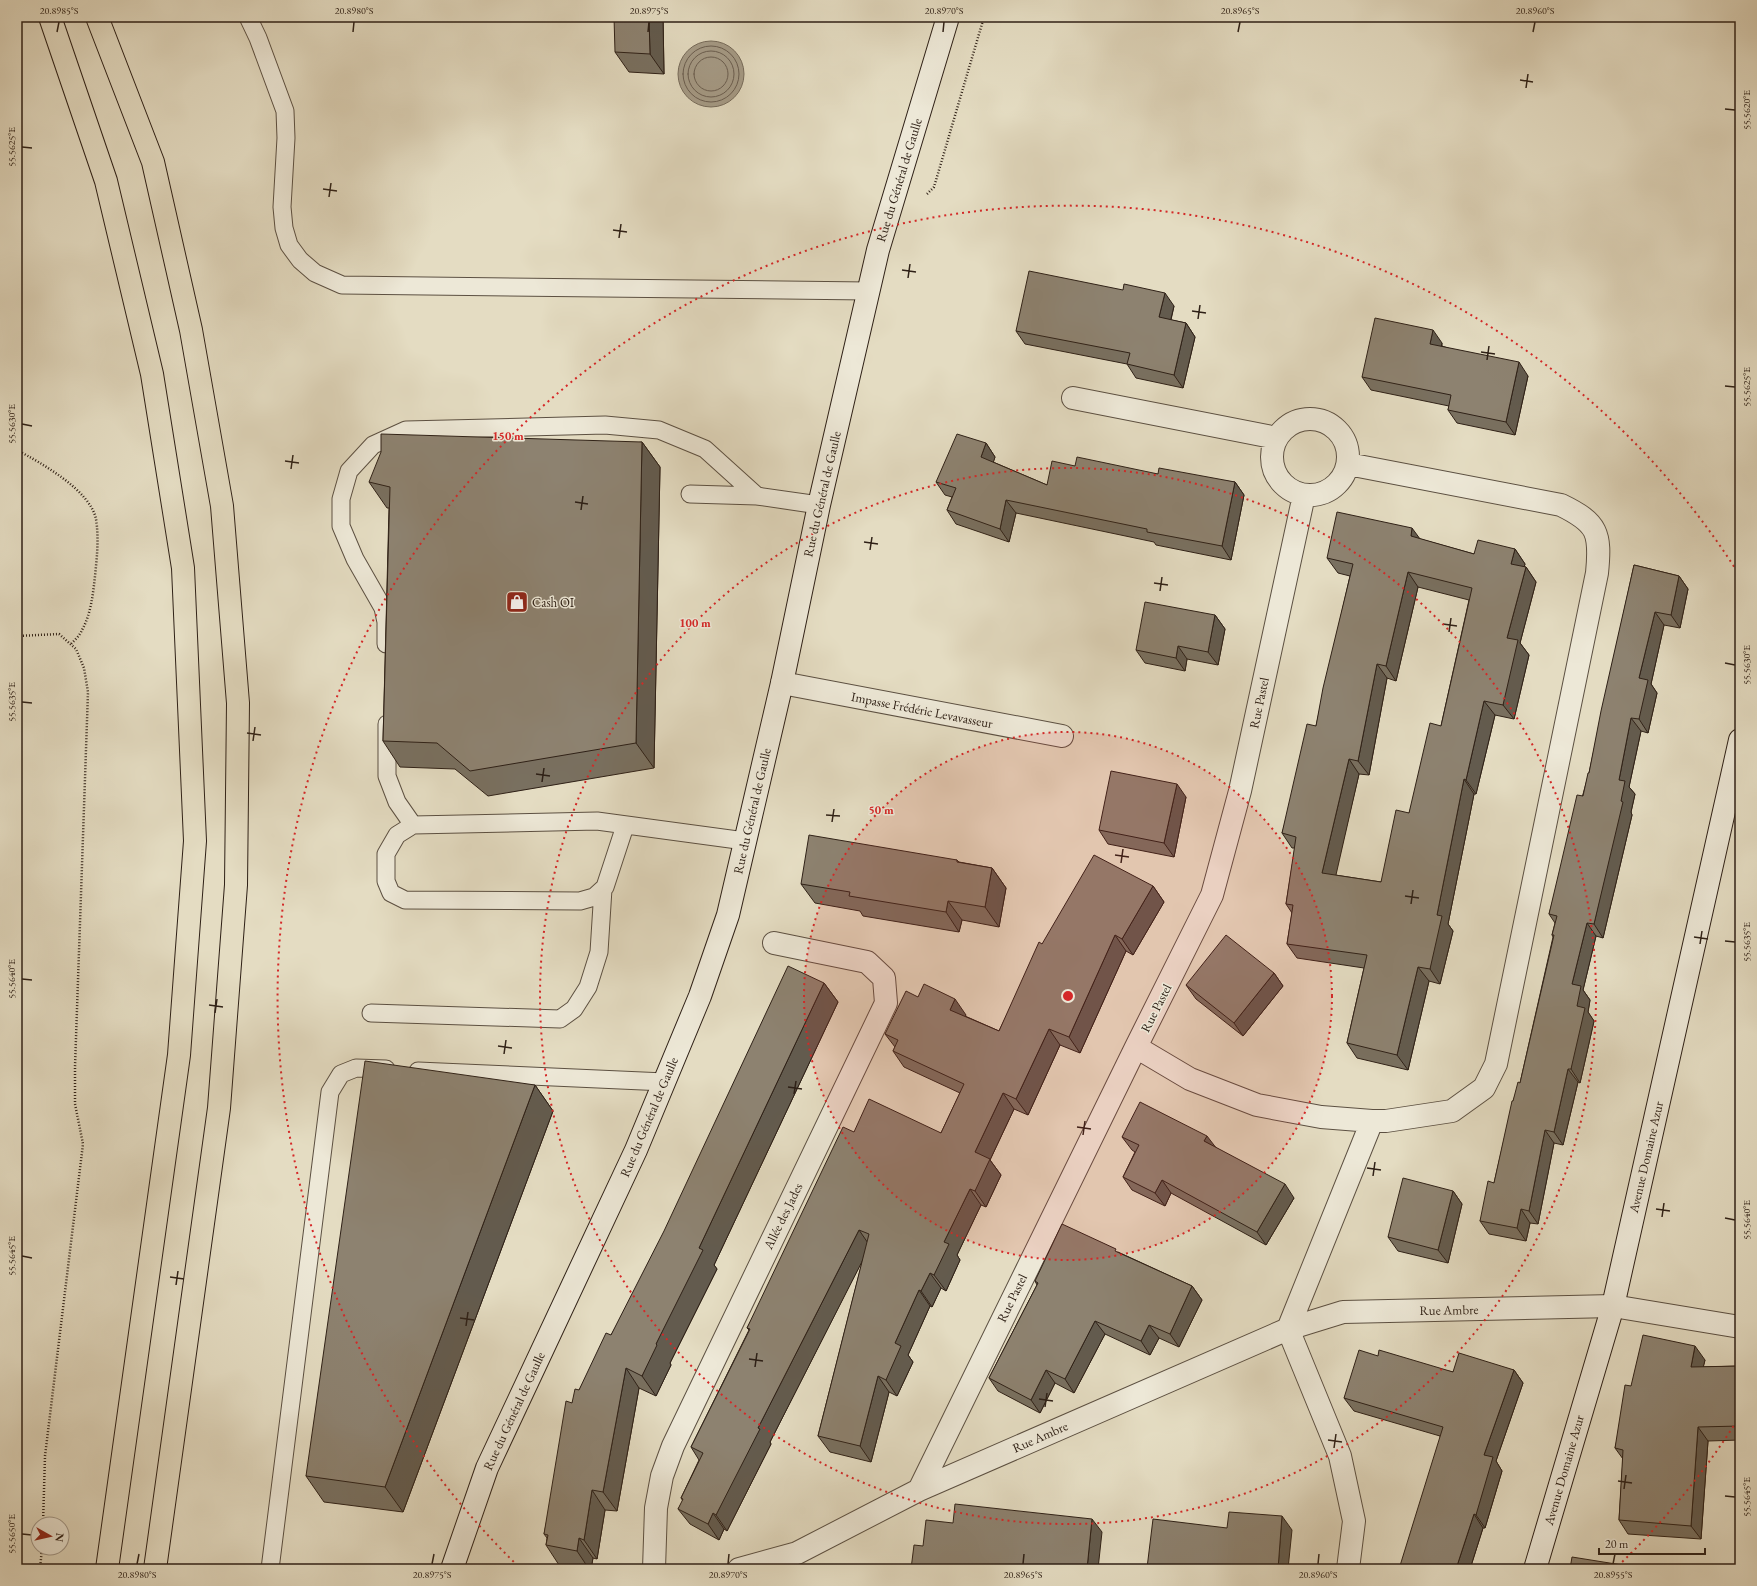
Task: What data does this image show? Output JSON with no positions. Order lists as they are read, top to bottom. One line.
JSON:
{"streets":{"street":["Rue du Général de Gaulle","Rue Pastel","Impasse Frédéric Levavasseur","Avenue Domaine Azur","Allée des Jades","Rue Ambre"]},"crossings":[["Rue du Général de Gaulle","Impasse Frédéric Levavasseur"],["Rue Pastel","Rue Ambre"],["Avenue Domaine Azur","Rue Ambre"]],"places":{"shop":["Cash OI"]},"scale_bar":"20 m","north":"right","coordinates":["20.8985°S","20.8980°S","20.8975°S","20.8970°S","20.8965°S","20.8960°S","55.5620°E","55.5625°E","55.5630°E","55.5635°E","55.5640°E","55.5645°E","55.5650°E","20.8955°S"],"rings":["150 m","100 m","50 m"]}
